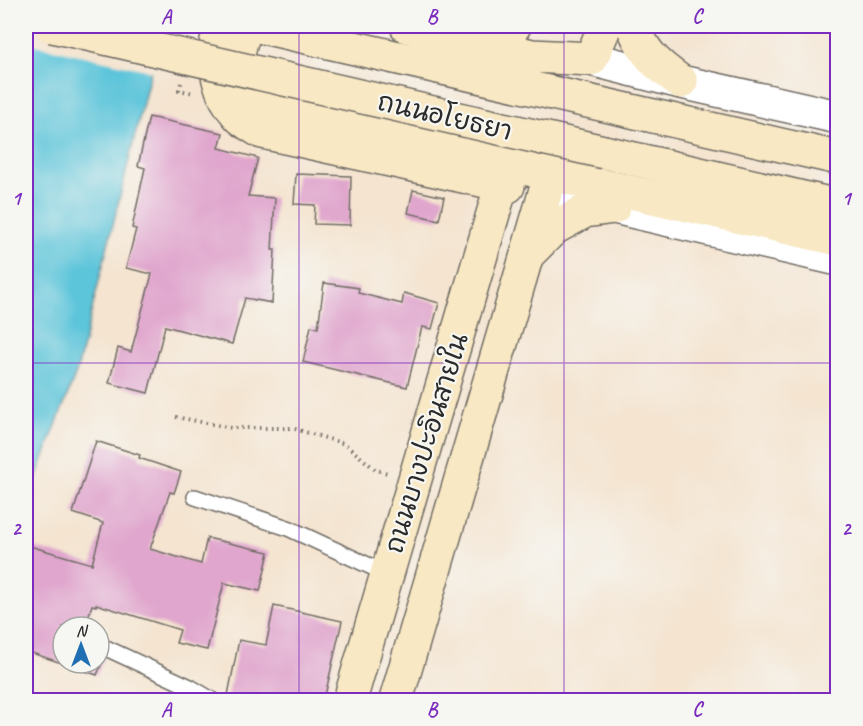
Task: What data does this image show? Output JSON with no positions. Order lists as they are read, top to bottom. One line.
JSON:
{"streets":{"main road":["ถนนอโยธยา","ถนนบางปะอินสายใน"]},"north":"top","grid":{"columns":["A","B","C"],"rows":["1","2"]}}
